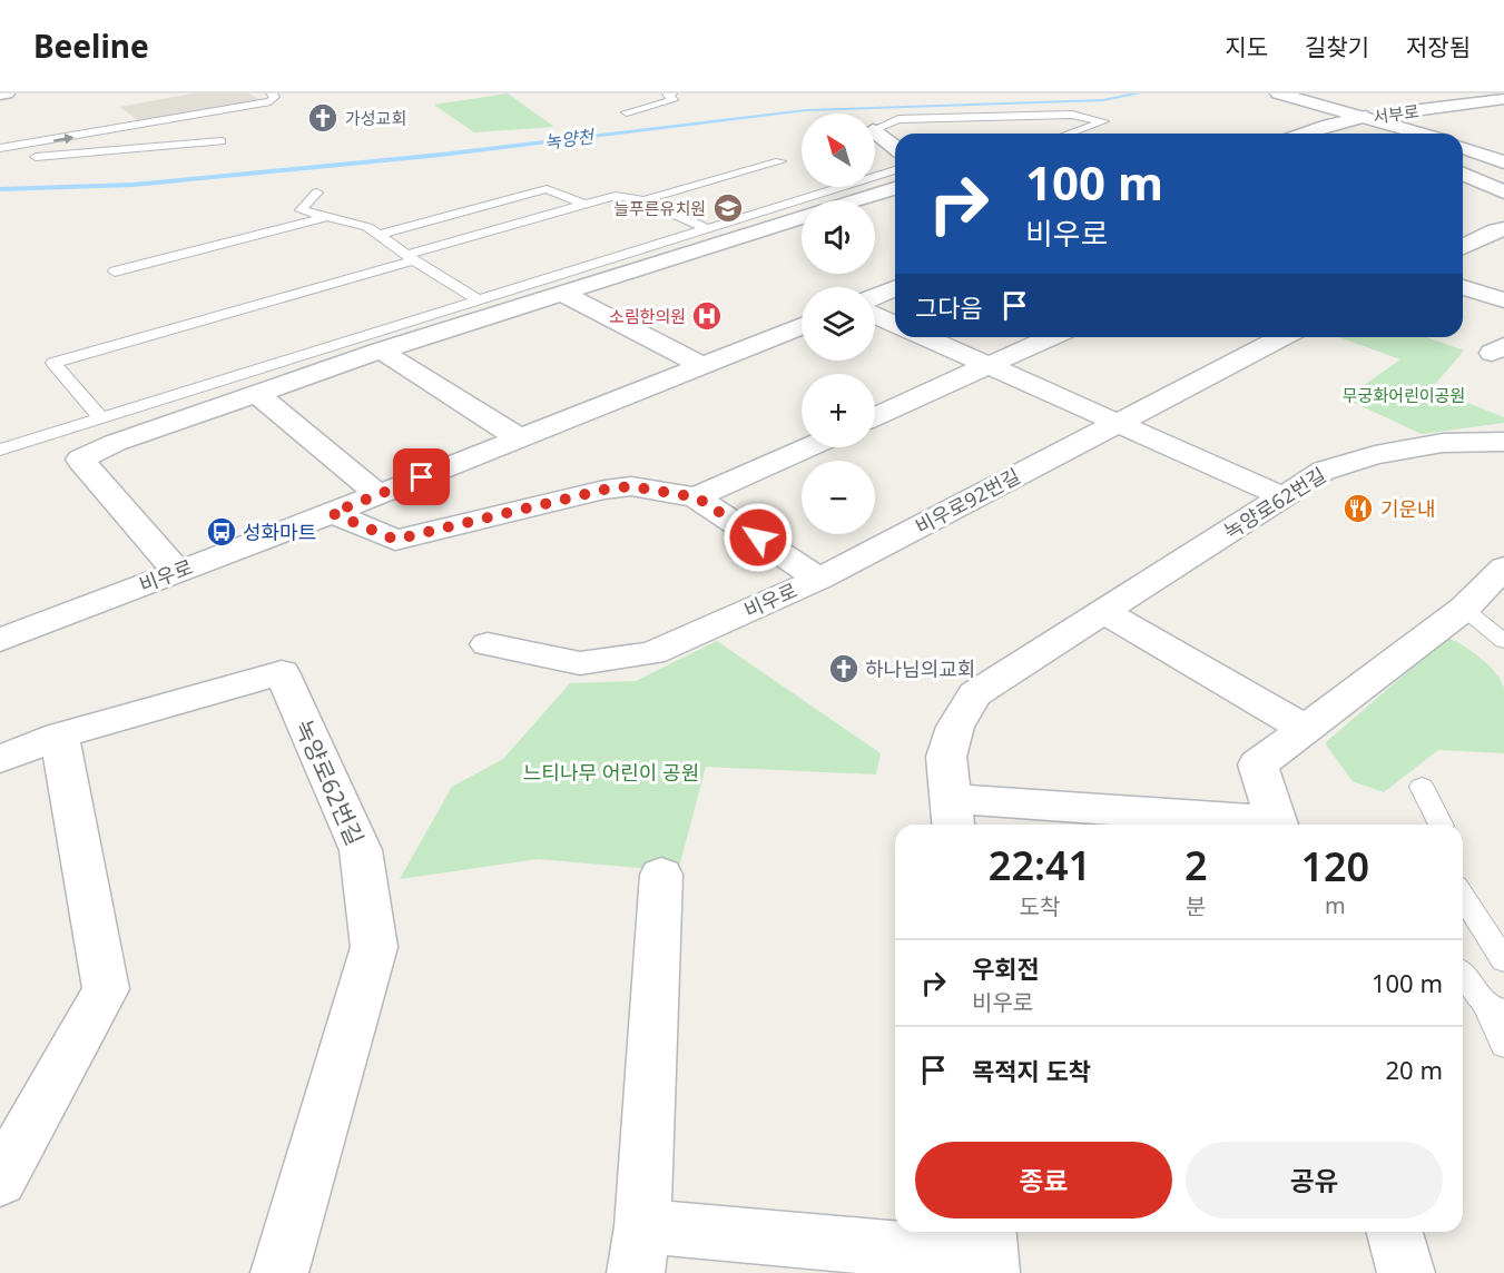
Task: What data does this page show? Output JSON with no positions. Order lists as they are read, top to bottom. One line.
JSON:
{"streets":{"street":["서부로","비우로92번길","녹양로62번길","비우로"]},"crossings":[["비우로92번길","비우로"]],"water":["녹양천"],"parks":["무궁화어린이공원","느티나무 어린이 공원"],"places":{"church":["가성교회","하나님의교회"],"school or university":["늘푸른유치원"],"hospital":["소림한의원"],"restaurant":["기운내"],"bus stop":["성화마트"]},"north":"top left","page":{"header":"Beeline","nav":["지도","길찾기","저장됨"],"map_buttons":["+","−"],"turn":["100 m","비우로"],"then":"그다음","eta":["22:41","도착","2","분","120","m"],"list":[{"name":"우회전","note":"비우로","value":"100 m"},{"name":"목적지 도착","value":"20 m"}],"buttons":["종료","공유"]}}
